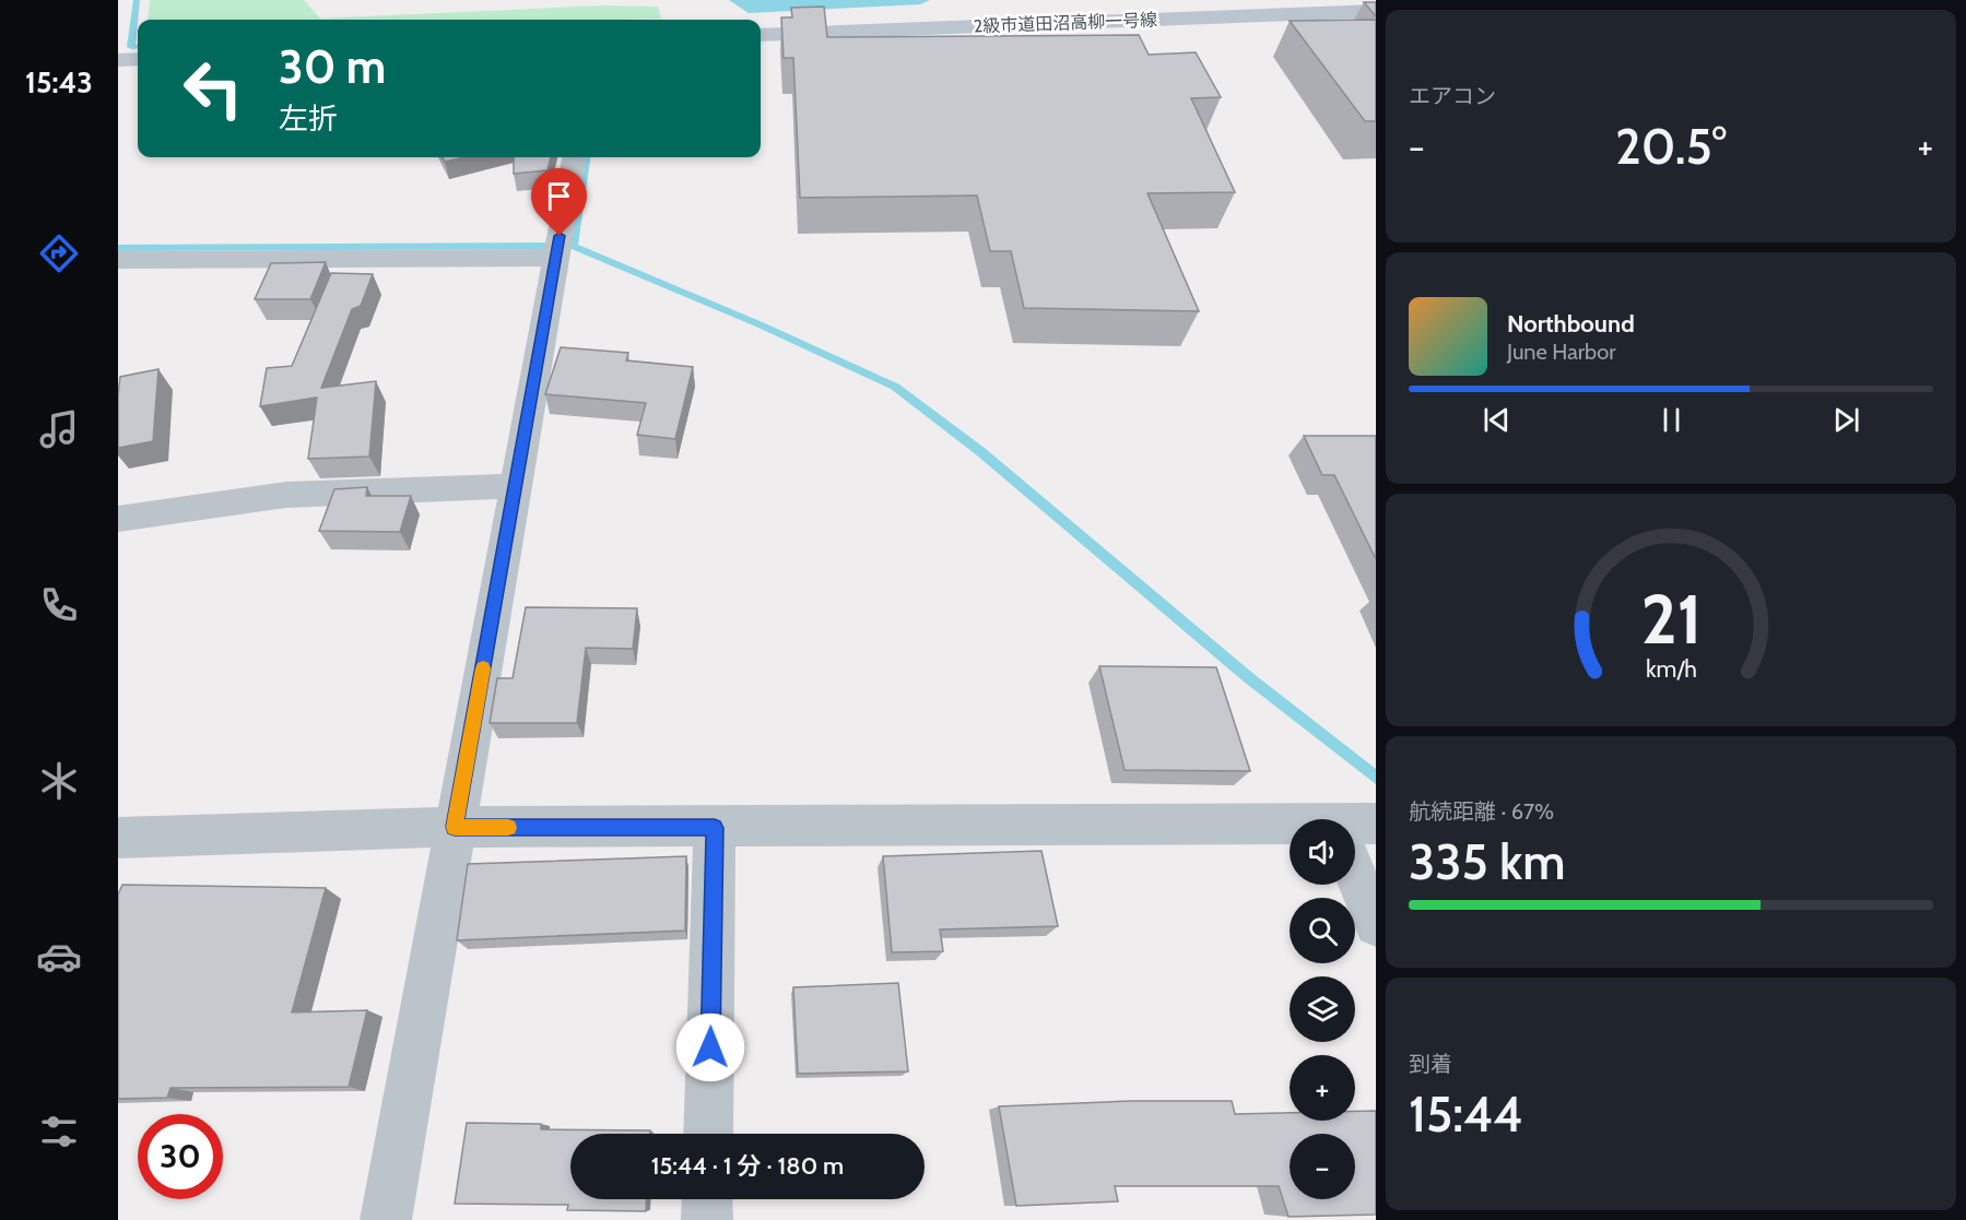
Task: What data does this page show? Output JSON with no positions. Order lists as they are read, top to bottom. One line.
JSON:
{"streets":{"street":["2級市道田沼高柳一号線"]},"page":{"tabs":"15:43","tile":["エアコン",["航続距離 · 67%","335 km"],["到着","15:44"]],"turn":["30 m","左折"],"heat":["−","20.5°","+"],"song":["Northbound","June Harbor"],"map_buttons":["+","−"],"limit":"30","trip":"15:44 · 1 分 · 180 m","gauge":["21","km/h"]}}
